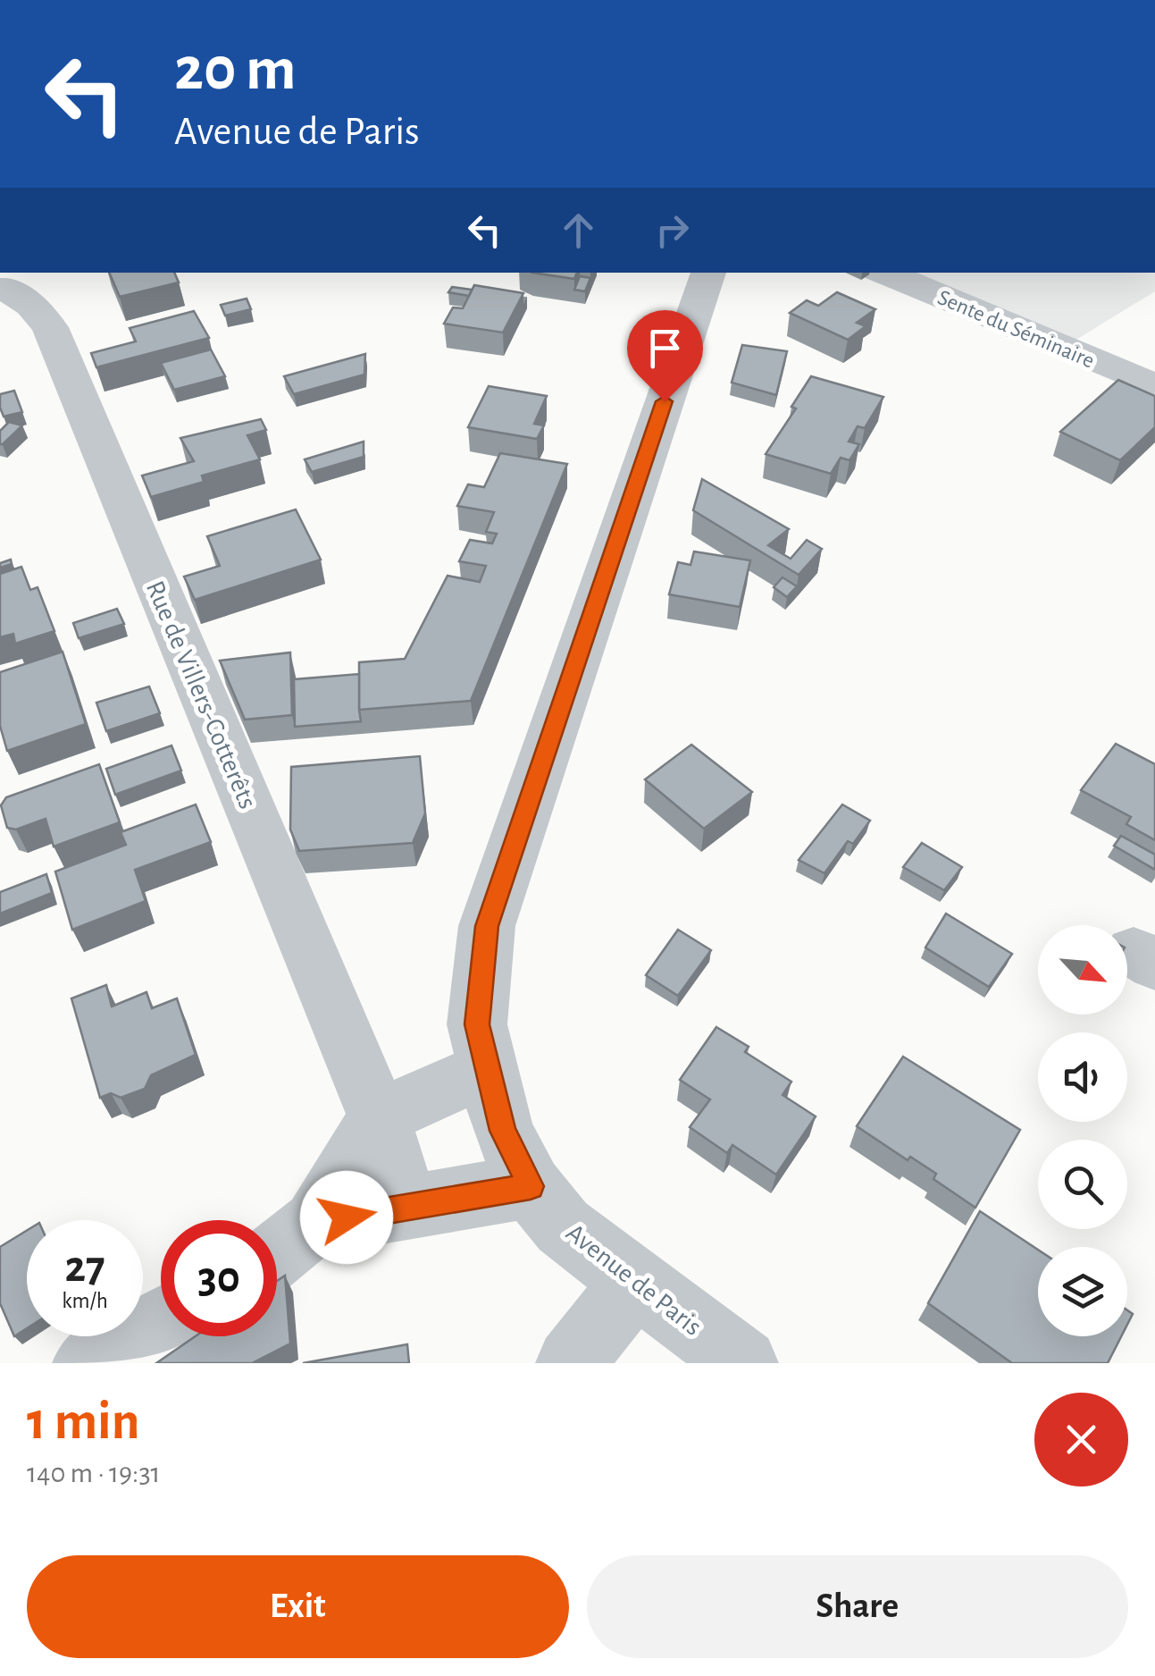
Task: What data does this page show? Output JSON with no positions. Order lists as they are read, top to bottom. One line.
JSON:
{"streets":{"street":["Sente du Séminaire","Rue de Villers-Cotterêts","Avenue de Paris"]},"north":"bottom right","page":{"turn":["20 m","Avenue de Paris"],"speed":"27 km/h","limit":"30","heading":["1 min","140 m · 19:31"],"buttons":["Exit","Share"]}}
